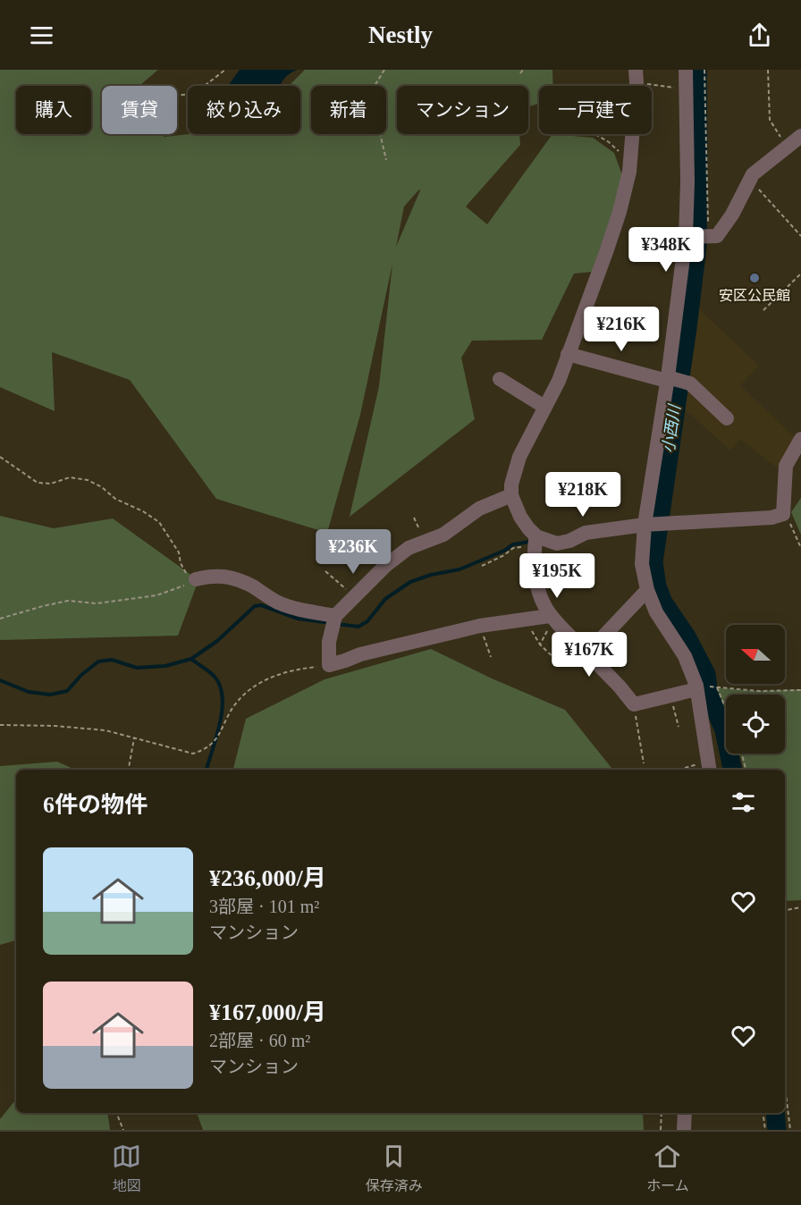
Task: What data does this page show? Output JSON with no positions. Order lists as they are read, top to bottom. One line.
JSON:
{"water":["小西川"],"places":["安区公民館"],"north":"left","page":{"header":"Nestly","chip":["購入","賃貸","絞り込み","新着","マンション","一戸建て"],"price":["¥348K","¥216K","¥218K","¥236K","¥195K","¥167K"],"heading":"6件の物件","list":[{"name":"¥236,000/月","note":"3部屋 · 101 m² · マンション"},{"name":"¥167,000/月","note":"2部屋 · 60 m² · マンション"}],"tabs":["地図","保存済み","ホーム"]}}
